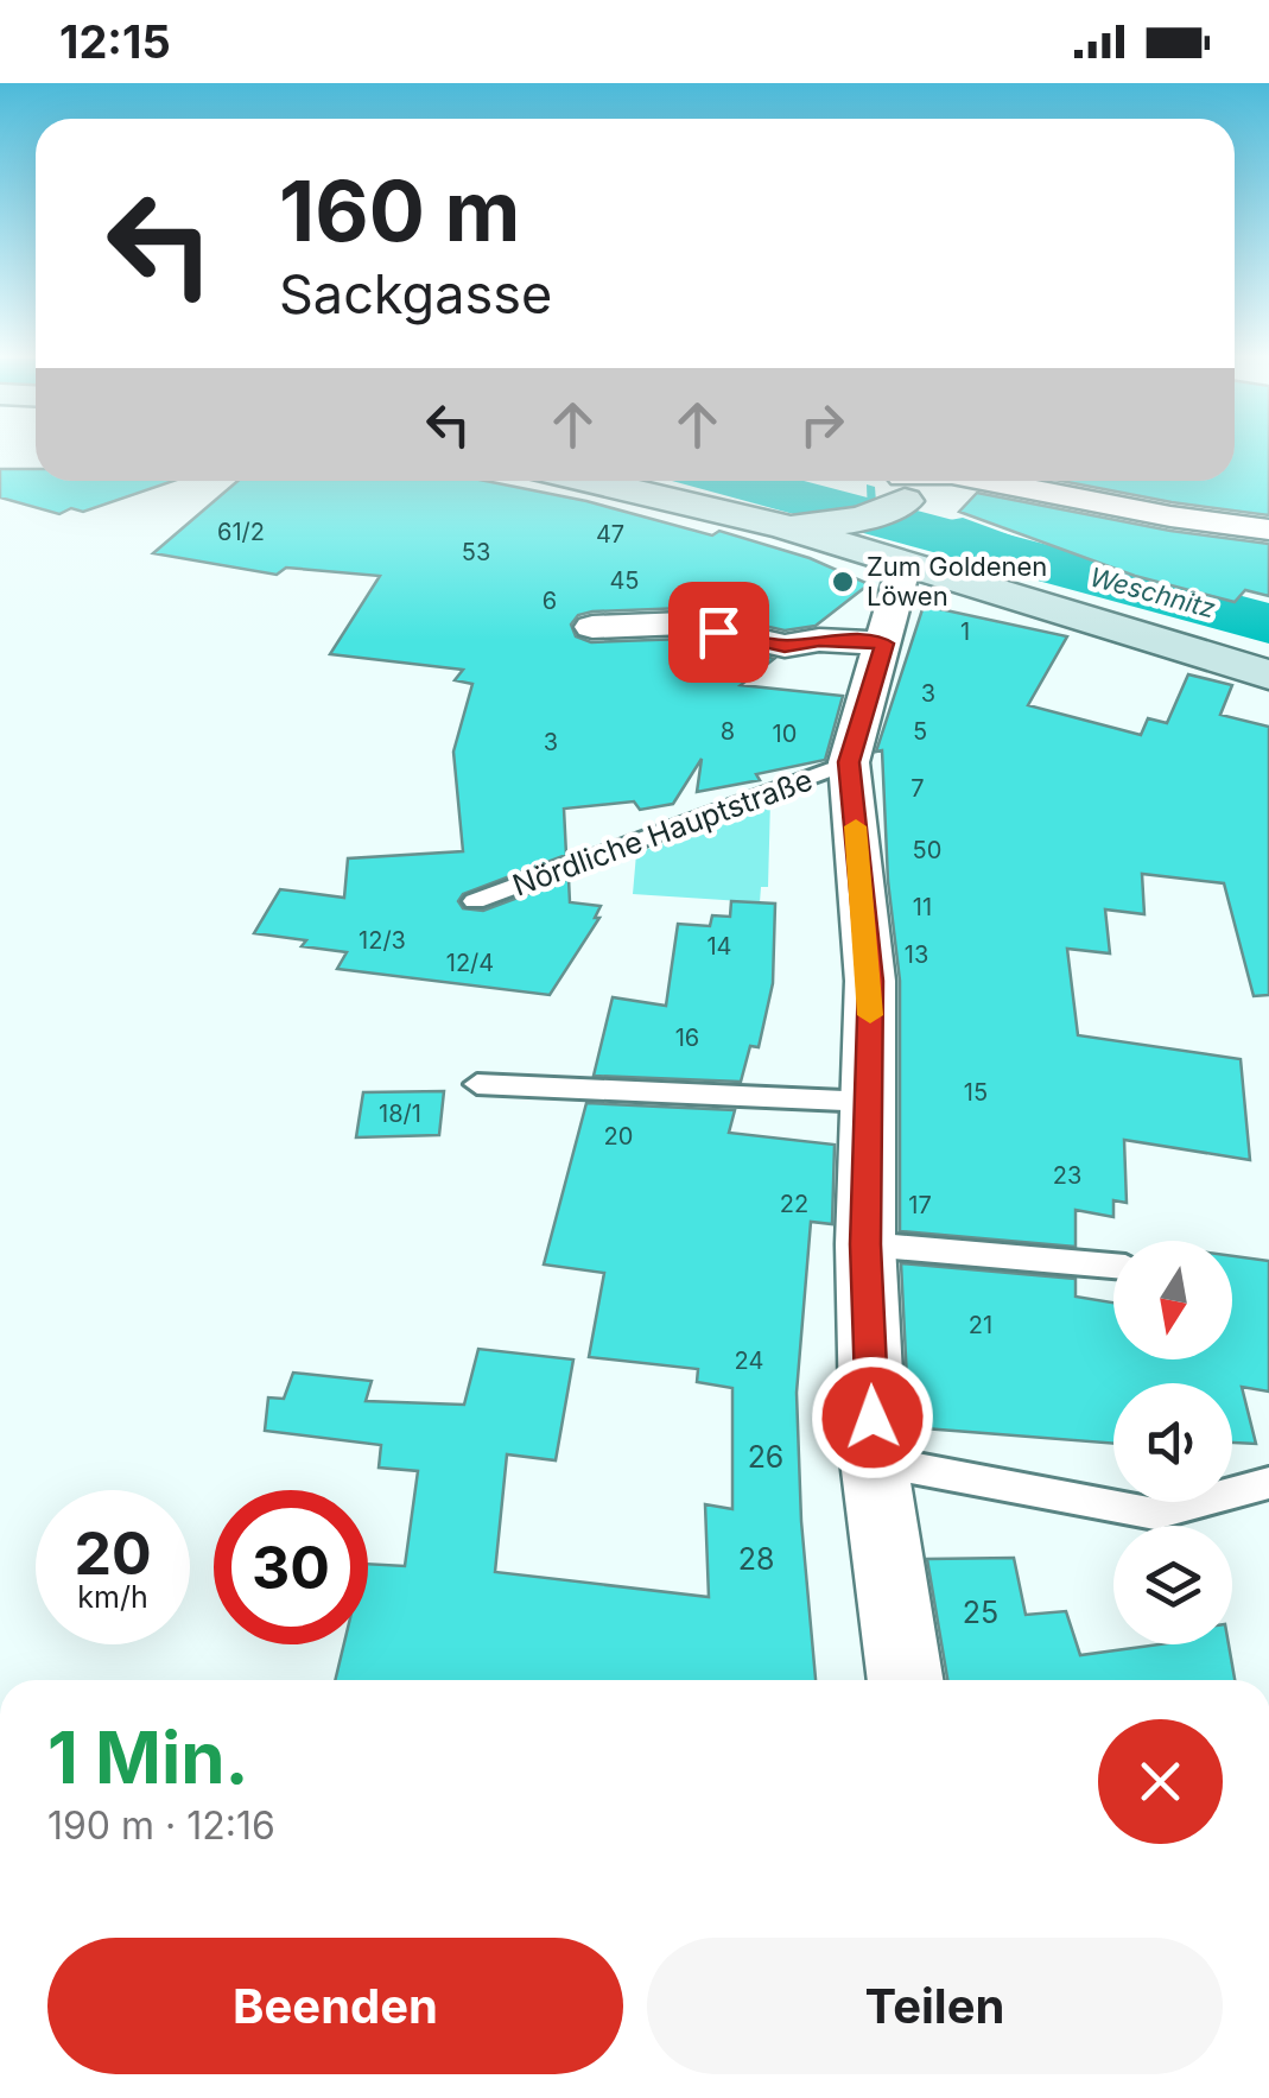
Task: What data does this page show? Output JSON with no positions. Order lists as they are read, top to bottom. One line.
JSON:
{"streets":{"street":["Nördliche Hauptstraße"]},"water":["Weschnitz"],"places":["Zum Goldenen Löwen"],"house_numbers":["61/2","47","53","45","6","1","3","8","5","10","3","7","50","11","12/3","14","13","12/4","16","15","18/1","20","23","22","17","21","24","26","28","25"],"north":"bottom","page":{"status":"12:15","turn":["160 m","Sackgasse"],"speed":"20 km/h","limit":"30","heading":["1 Min.","190 m · 12:16"],"buttons":["Beenden","Teilen"]}}
